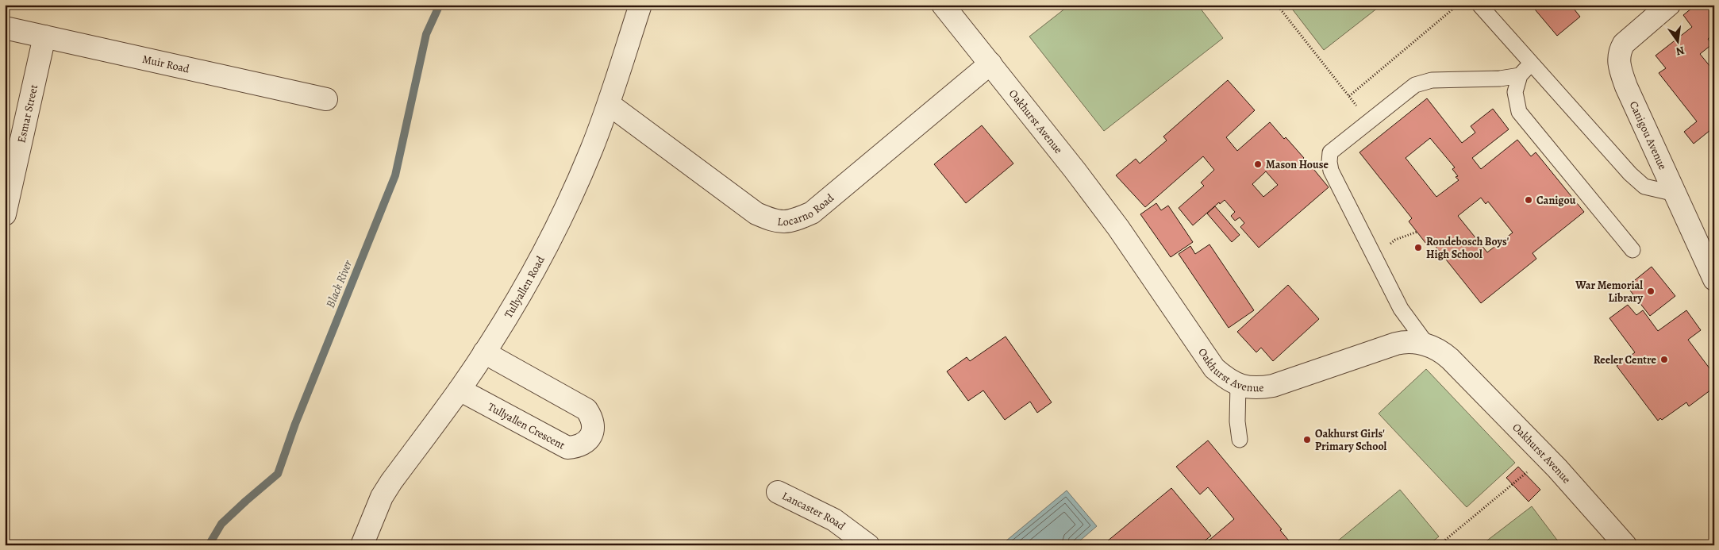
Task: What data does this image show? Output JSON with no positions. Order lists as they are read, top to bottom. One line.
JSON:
{"streets":{"street":["Muir Road","Esmar Street","Oakhurst Avenue","Canigou Avenue","Locarno Road","Tullyallen Road","Tullyallen Crescent","Lancaster Road"]},"crossings":[["Muir Road","Esmar Street"],["Oakhurst Avenue","Locarno Road"],["Locarno Road","Tullyallen Road"],["Tullyallen Road","Tullyallen Crescent"]],"water":["Black River"],"places":["Mason House","Canigou","Rondebosch Boys' High School","War Memorial Library","Reeler Centre","Oakhurst Girls' Primary School"],"north":"bottom"}
